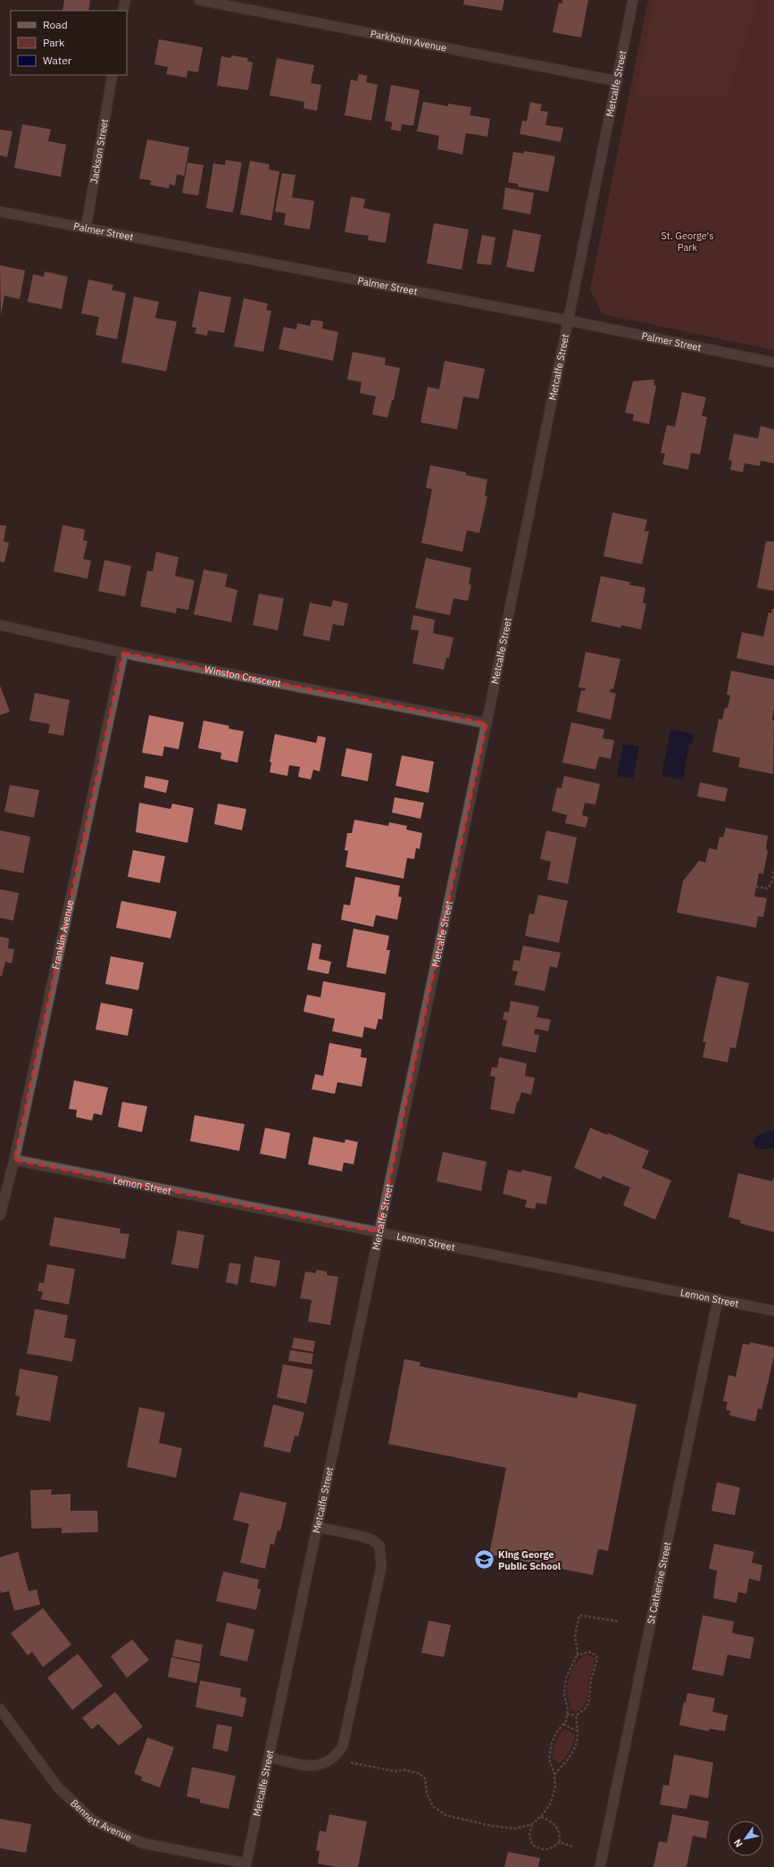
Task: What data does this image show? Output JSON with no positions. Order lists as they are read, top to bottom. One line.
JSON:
{"streets":{"street":["Parkholm Avenue","Metcalfe Street","Jackson Street","Palmer Street","Winston Crescent","Franklin Avenue","Lemon Street","St Catherine Street","Bennett Avenue"]},"crossings":[["Parkholm Avenue","Metcalfe Street"],["Metcalfe Street","Palmer Street"],["Metcalfe Street","Winston Crescent"],["Metcalfe Street","Lemon Street"],["Metcalfe Street","Bennett Avenue"],["Jackson Street","Palmer Street"],["Winston Crescent","Franklin Avenue"],["Franklin Avenue","Lemon Street"],["Lemon Street","St Catherine Street"]],"parks":["St. George's Park"],"places":{"school or university":["King George Public School"]},"legend":["Road","Park","Water"],"north":"bottom left"}
